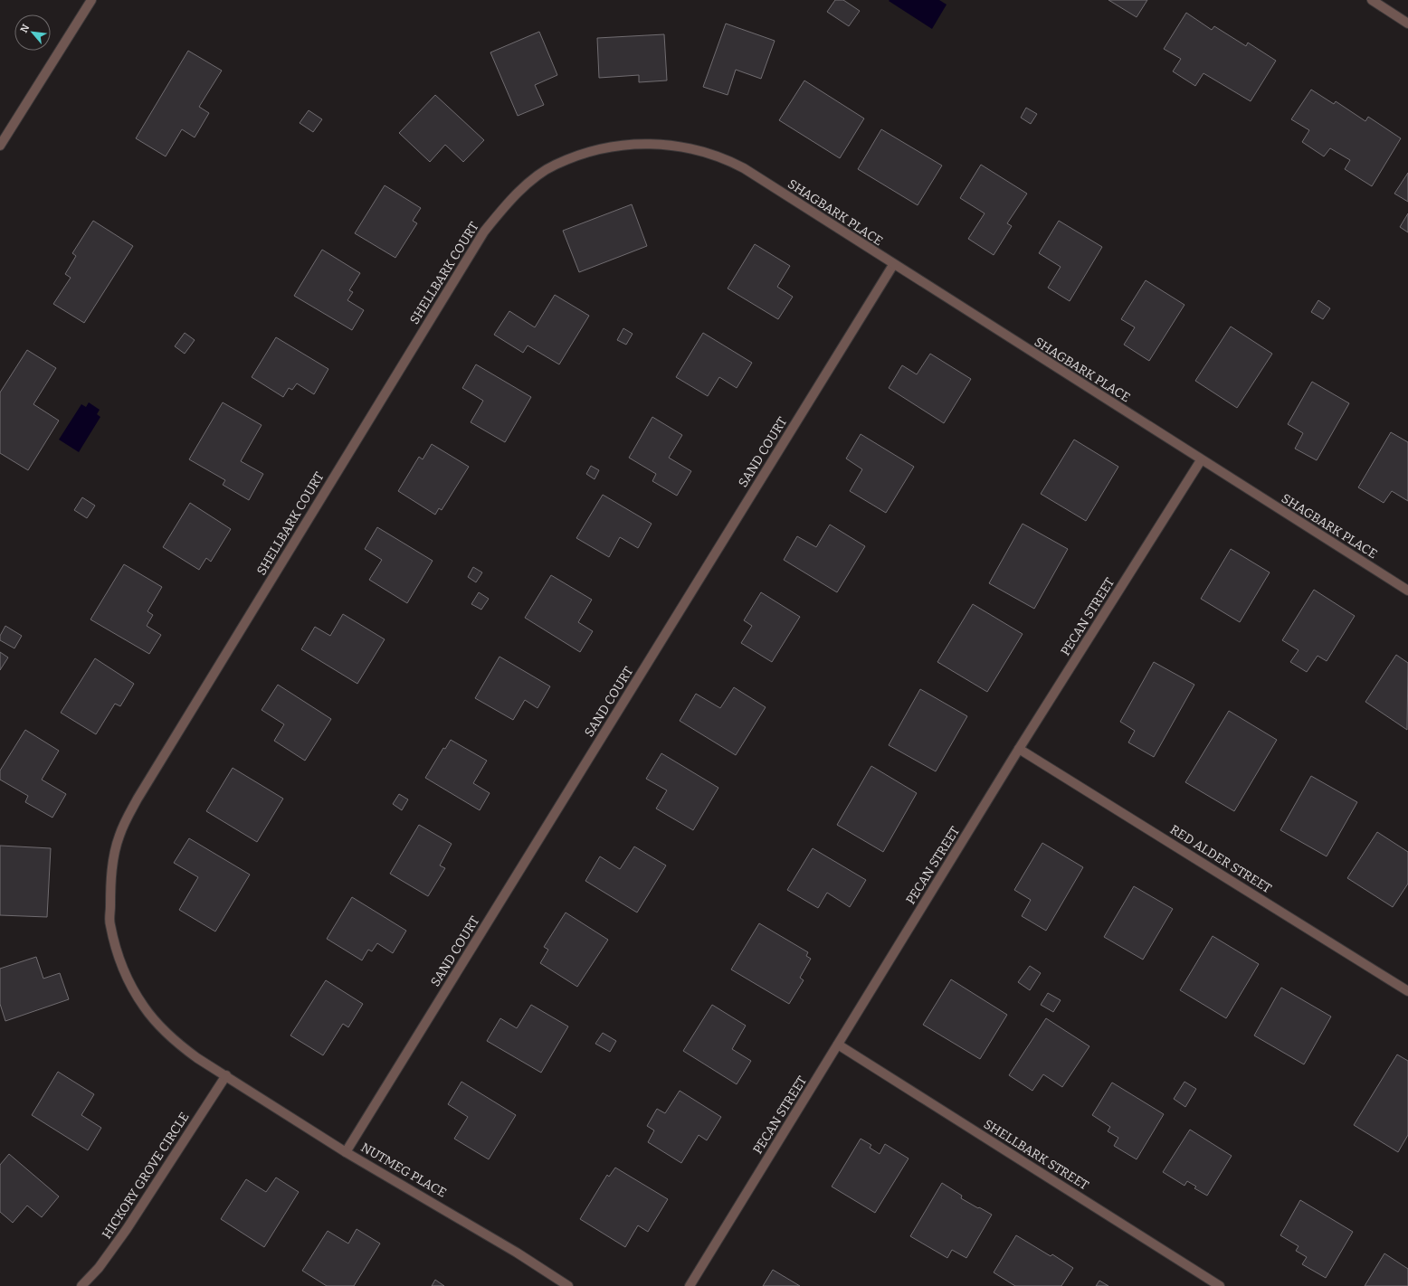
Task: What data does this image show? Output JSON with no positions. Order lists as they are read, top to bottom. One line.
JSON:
{"streets":{"street":["SHAGBARK PLACE","SHELLBARK COURT","SAND COURT","PECAN STREET","RED ALDER STREET","SHELLBARK STREET","NUTMEG PLACE","HICKORY GROVE CIRCLE"]},"crossings":[["SHAGBARK PLACE","SHELLBARK COURT"],["SHAGBARK PLACE","SAND COURT"],["SHAGBARK PLACE","PECAN STREET"],["SHELLBARK COURT","NUTMEG PLACE"],["SHELLBARK COURT","HICKORY GROVE CIRCLE"],["SAND COURT","NUTMEG PLACE"],["PECAN STREET","RED ALDER STREET"],["PECAN STREET","SHELLBARK STREET"],["NUTMEG PLACE","HICKORY GROVE CIRCLE"]],"north":"top left"}
